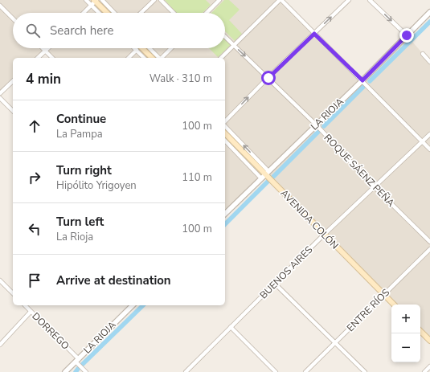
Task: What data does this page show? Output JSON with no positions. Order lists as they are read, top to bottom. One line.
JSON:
{"streets":{"main road":["AVENIDA COLÓN"],"street":["LA RIOJA","ROQUE SÁENZ PEÑA","BUENOS AIRES","ENTRE RÍOS","DORREGO"]},"crossings":[["LA RIOJA","ROQUE SÁENZ PEÑA"],["LA RIOJA","AVENIDA COLÓN"],["LA RIOJA","DORREGO"],["ROQUE SÁENZ PEÑA","BUENOS AIRES"],["AVENIDA COLÓN","BUENOS AIRES"],["AVENIDA COLÓN","ENTRE RÍOS"]],"page":{"search":"Search here","heading":["4 min","Walk · 310 m"],"list":[["Continue","La Pampa","100 m"],["Turn right","Hipólito Yrigoyen","110 m"],["Turn left","La Rioja","100 m"],"Arrive at destination"],"map_buttons":["+","−"]}}
